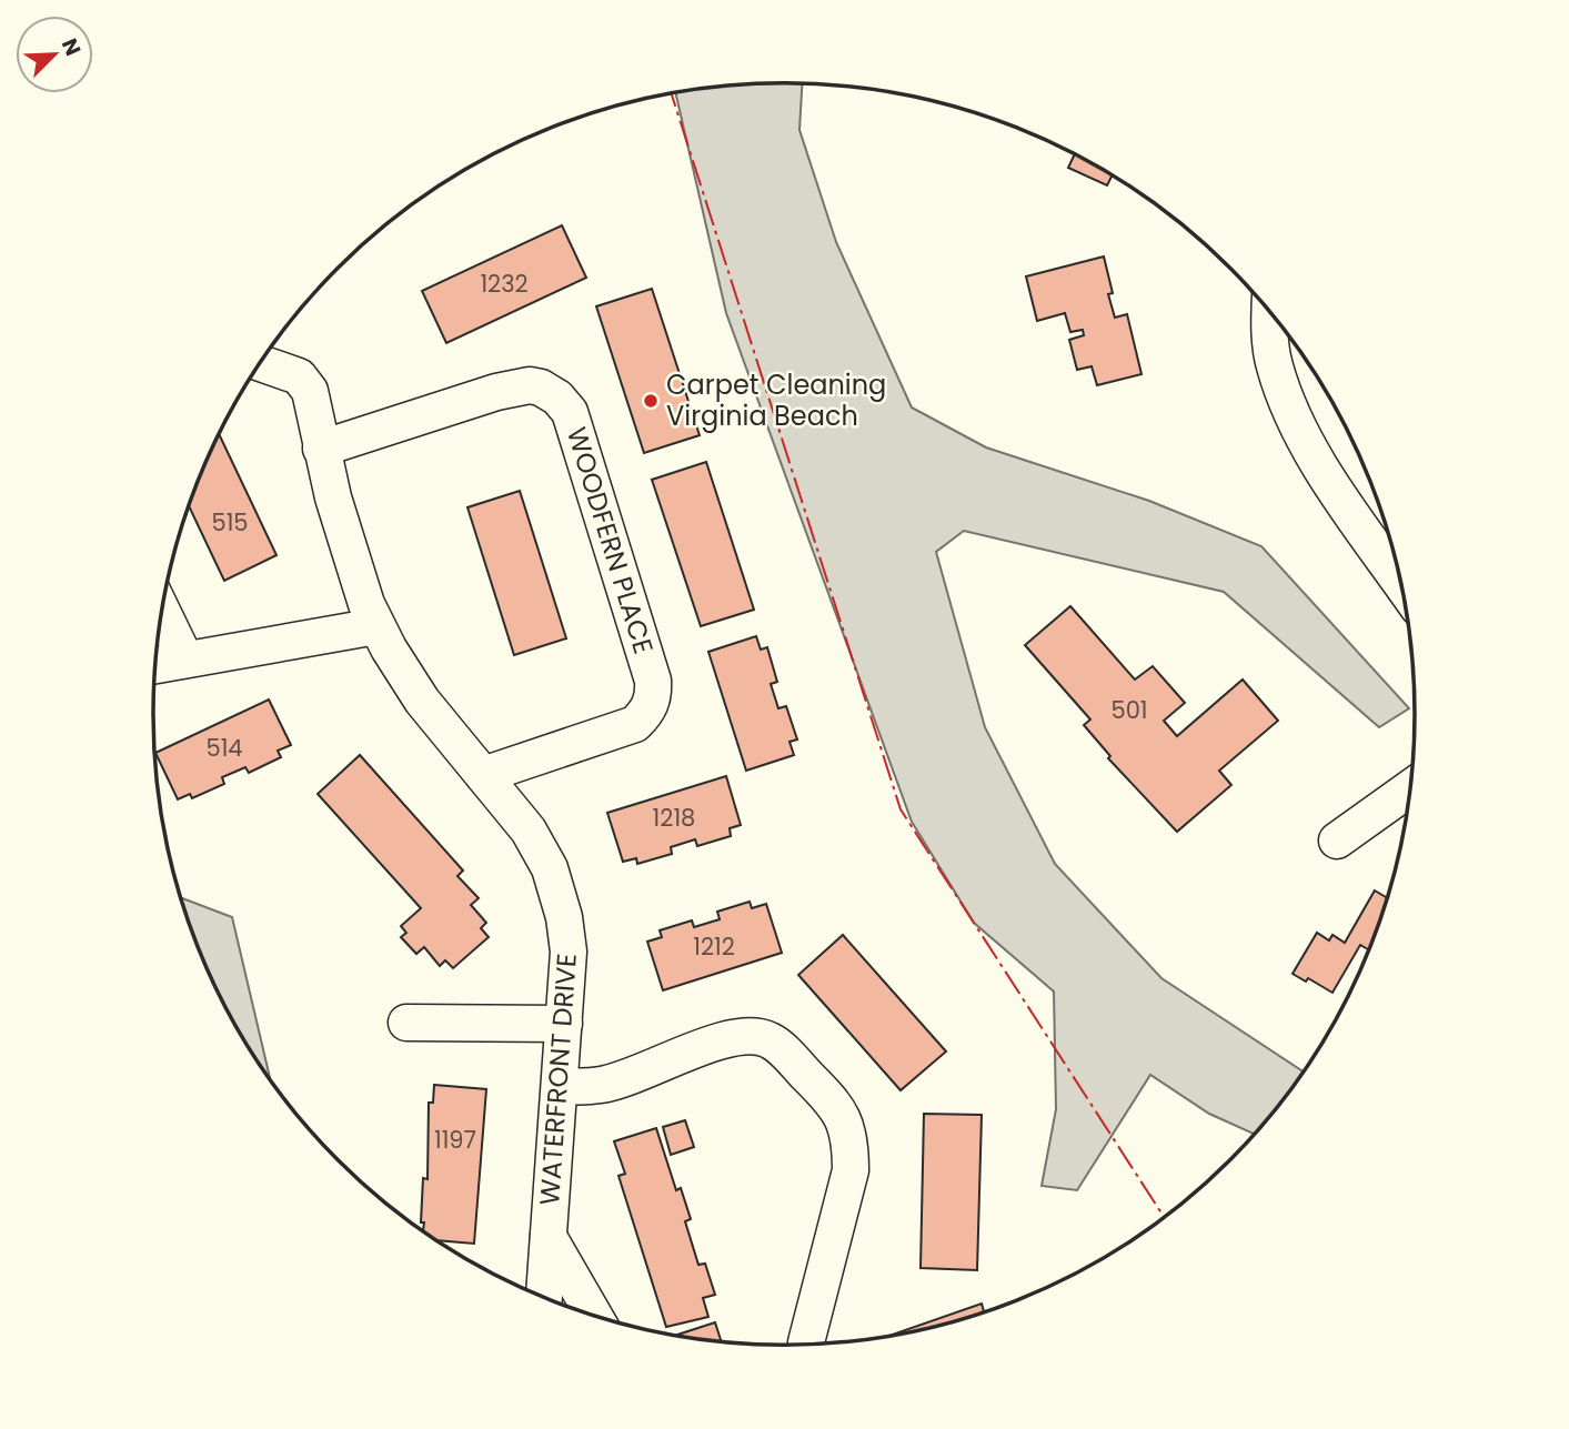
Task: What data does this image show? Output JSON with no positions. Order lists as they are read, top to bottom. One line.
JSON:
{"streets":{"street":["WOODFERN PLACE","WATERFRONT DRIVE"]},"crossings":[["WOODFERN PLACE","WATERFRONT DRIVE"]],"places":["Carpet Cleaning Virginia Beach"],"house_numbers":["1232","515","501","514","1218","1212","1197"],"north":"top right"}
